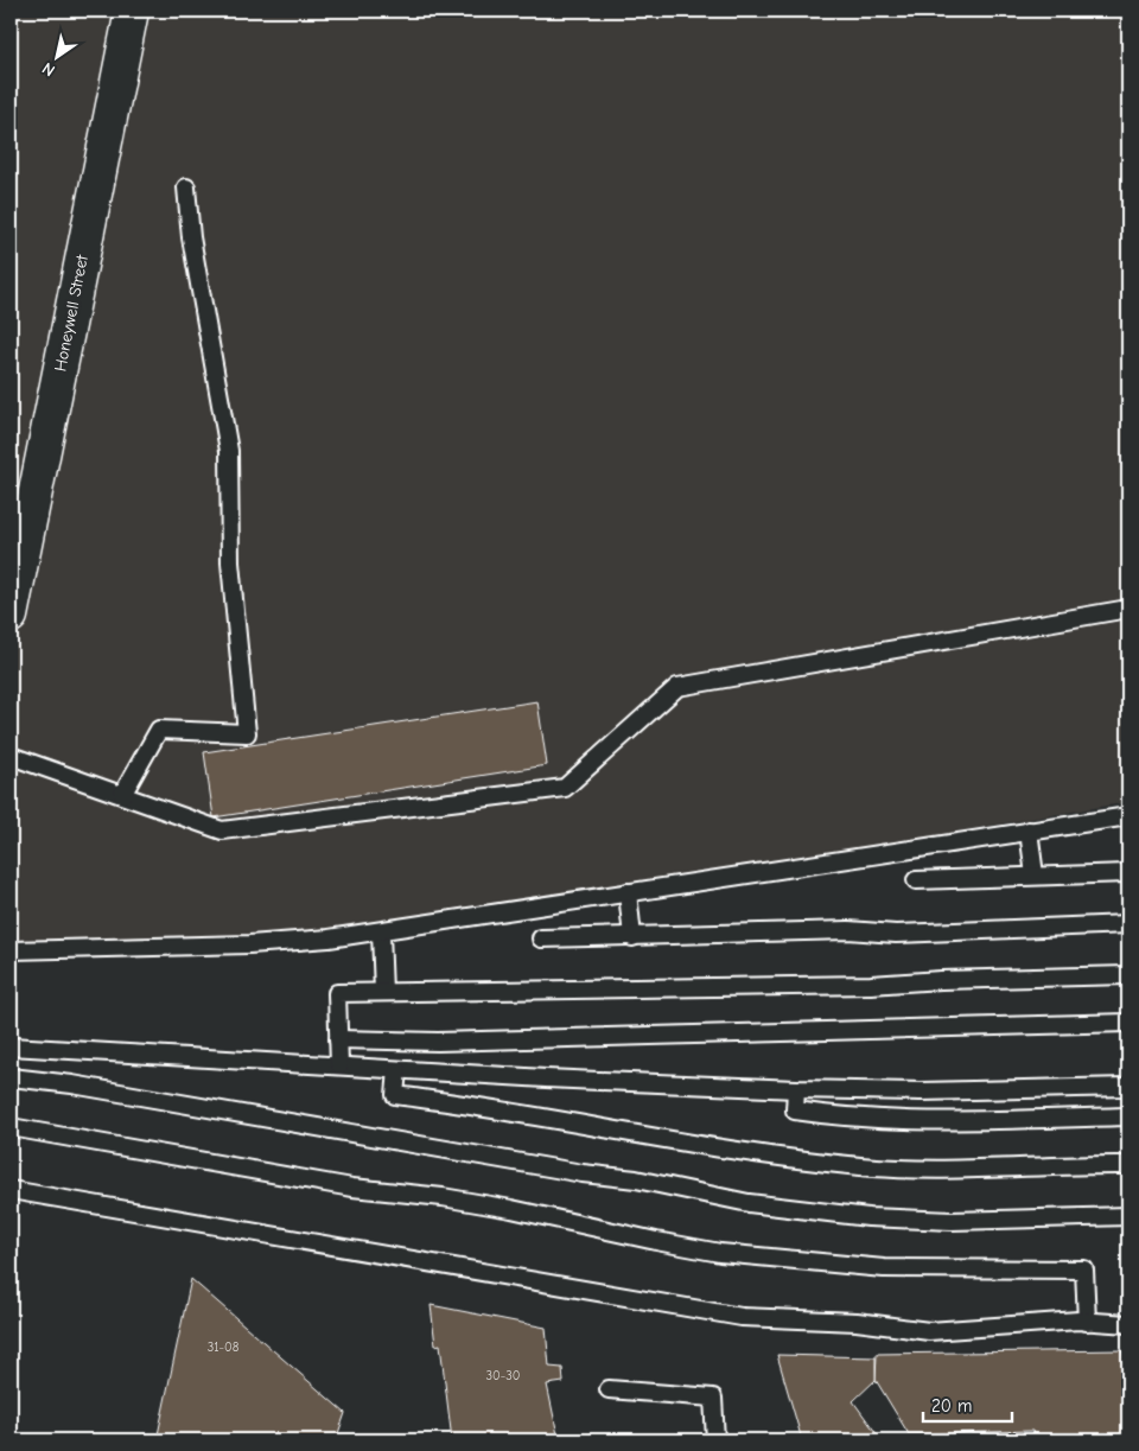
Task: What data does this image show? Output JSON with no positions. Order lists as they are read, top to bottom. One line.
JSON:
{"streets":{"street":["Honeywell Street"]},"house_numbers":["31-08","30-30"],"scale_bar":"20 m","north":"bottom left"}
